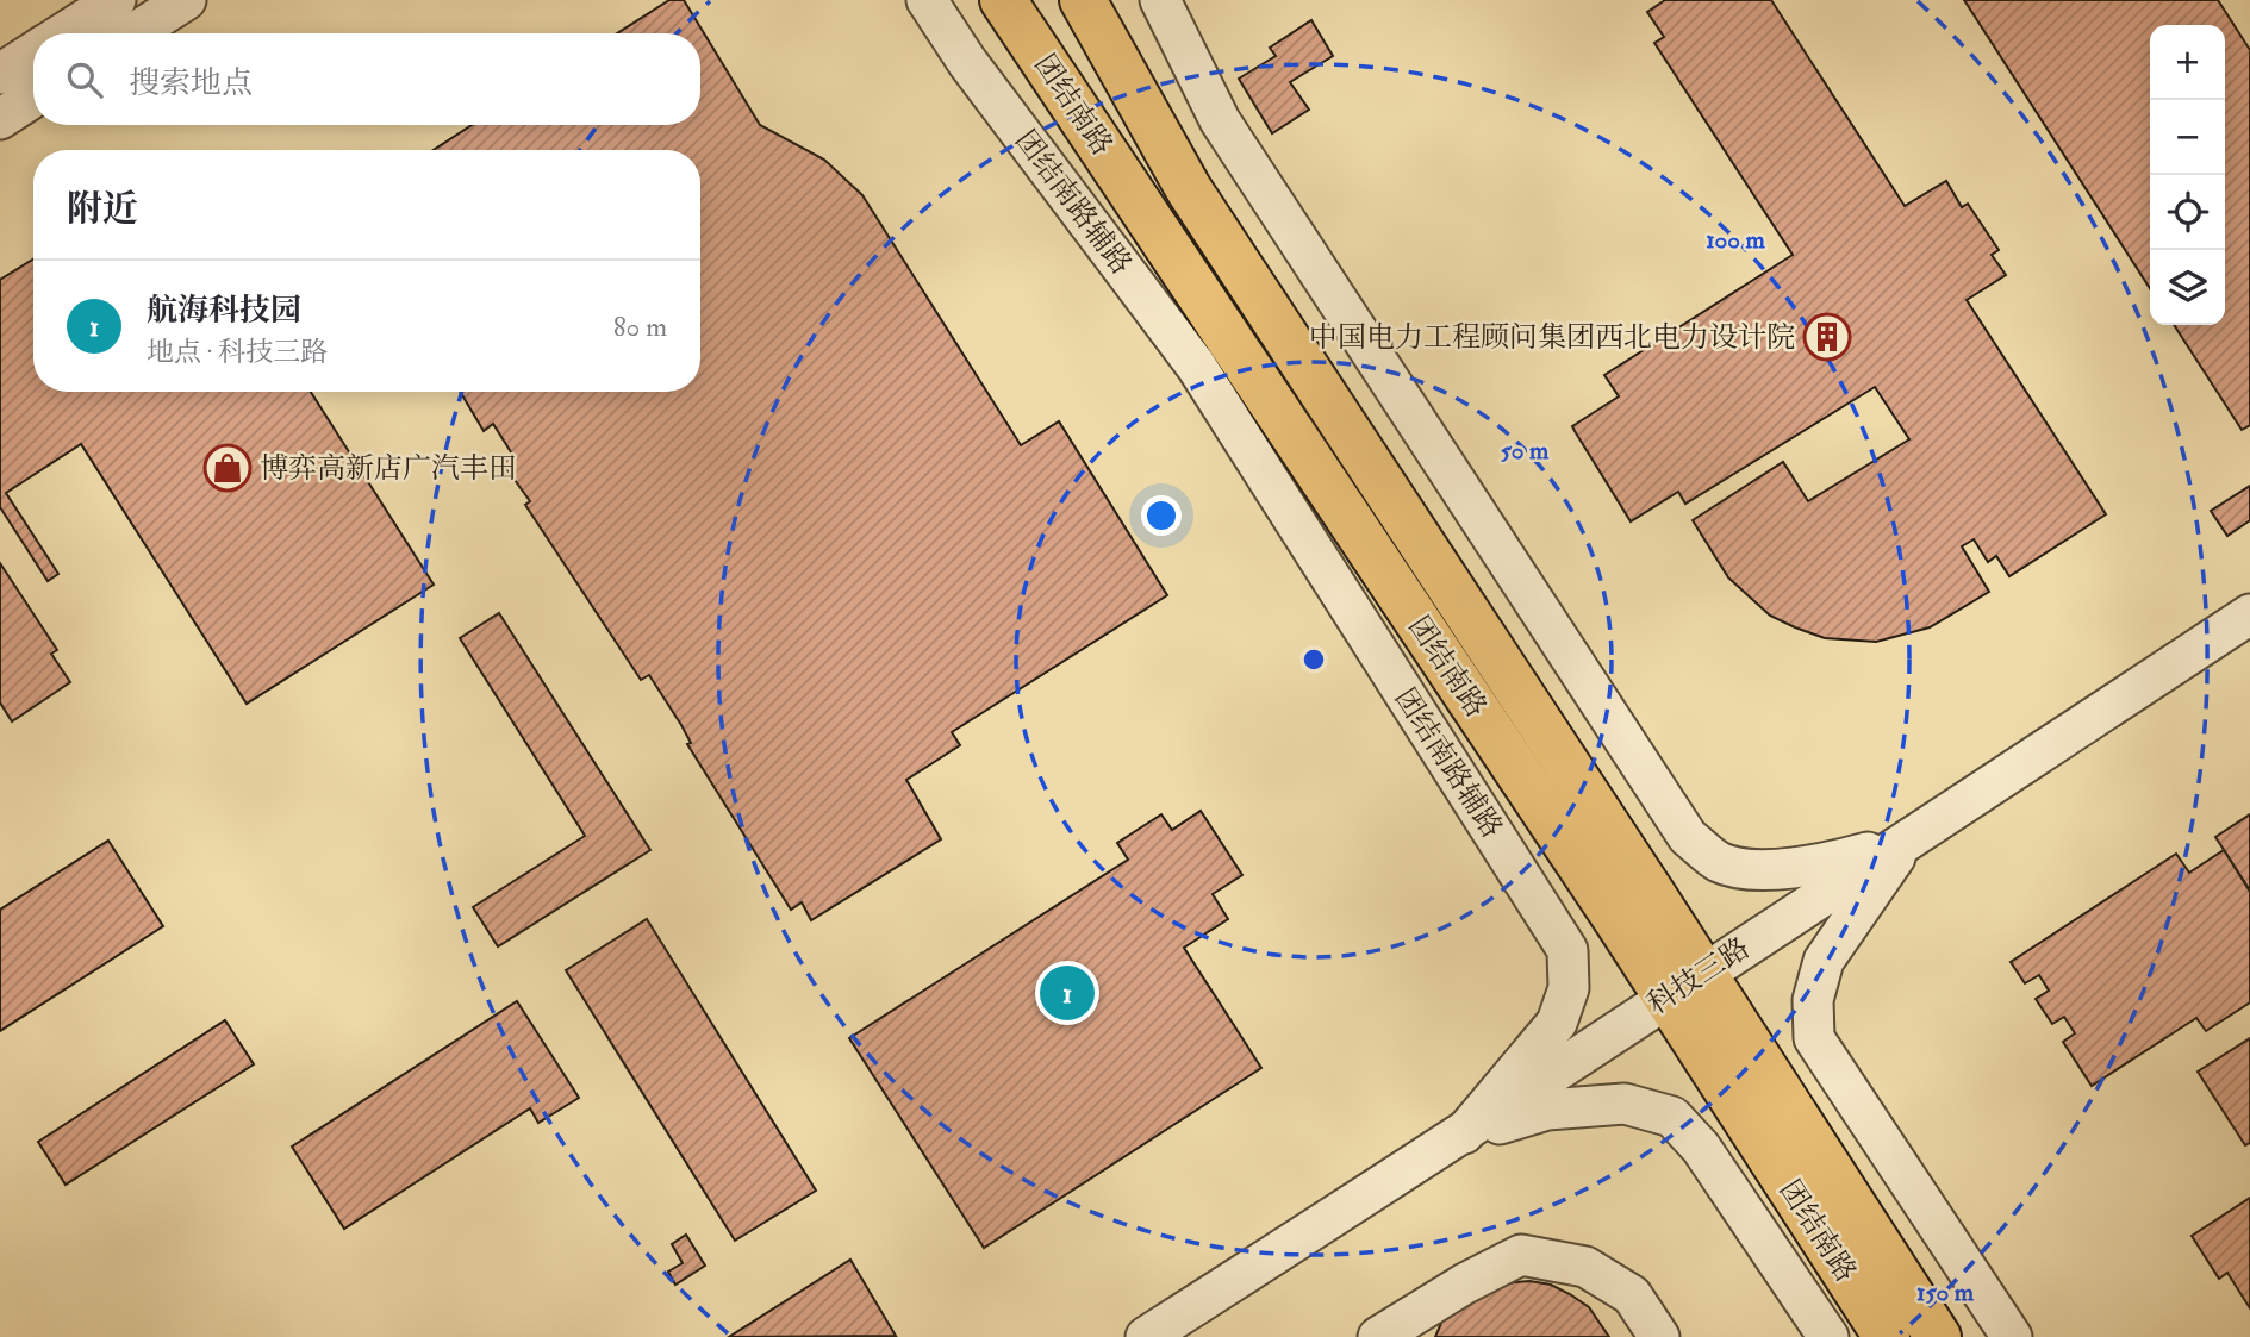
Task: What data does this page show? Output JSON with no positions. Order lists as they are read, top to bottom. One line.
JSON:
{"streets":{"main road":["团结南路"],"street":["团结南路辅路","科技三路"]},"crossings":[["团结南路","科技三路"],["团结南路辅路","科技三路"]],"places":{"building":["中国电力工程顾问集团西北电力设计院"],"shop":["博弈高新店广汽丰田"]},"page":{"map_buttons":["+","−"],"search":"搜索地点","heading":"附近","list":[{"mark":"1","name":"航海科技园","note":"地点 · 科技三路","value":"80 m"}],"pins":"1"},"rings":["100 m","50 m","150 m"]}
